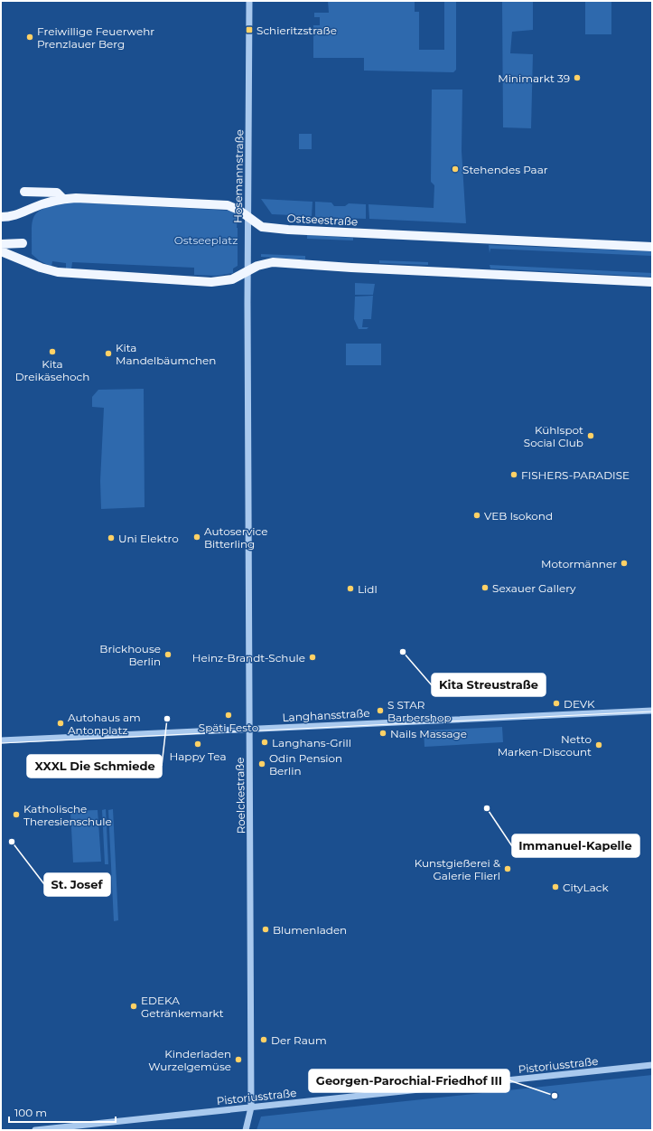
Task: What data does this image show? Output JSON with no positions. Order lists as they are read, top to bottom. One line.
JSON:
{"streets":{"main road":["Ostseestraße"],"street":["Hosemannstraße","Langhansstraße","Roelckestraße","Pistoriusstraße"]},"crossings":[["Hosemannstraße","Ostseestraße"],["Hosemannstraße","Roelckestraße"],["Langhansstraße","Roelckestraße"],["Roelckestraße","Pistoriusstraße"]],"parks":["Ostseeplatz"],"places":{"transit":["Schieritzstraße"],"other":["Freiwillige Feuerwehr Prenzlauer Berg","Minimarkt 39","Stehendes Paar","Kita Dreikäsehoch","Kita Mandelbäumchen","Kühlspot Social Club","FISHERS-PARADISE","VEB Isokond","Autoservice Bitterling","Uni Elektro","Motormänner","Sexauer Gallery","Lidl","Kita Streustraße","Brickhouse Berlin","Heinz-Brandt-Schule","DEVK","S STAR Barbershop","Späti Festo","XXXL Die Schmiede","Autohaus am Antonplatz","Nails Massage","Langhans-Grill","Happy Tea","Netto Marken-Discount","Odin Pension Berlin","Immanuel-Kapelle","Katholische Theresienschule","St. Josef","Kunstgießerei & Galerie Flierl","CityLack","Blumenladen","EDEKA Getränkemarkt","Der Raum","Kinderladen Wurzelgemüse","Georgen-Parochial-Friedhof III"]},"scale_bar":"100 m"}
